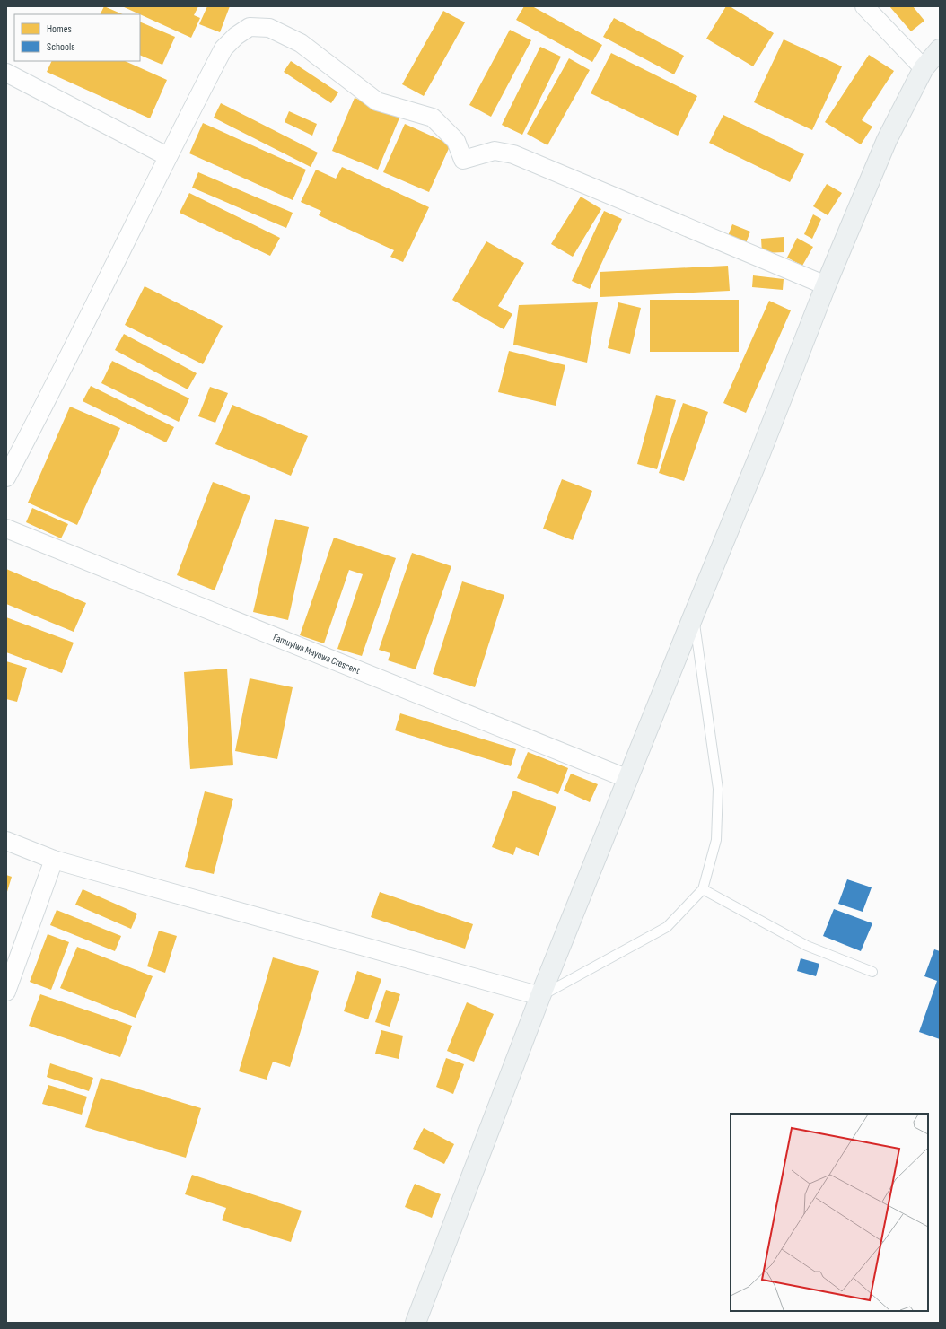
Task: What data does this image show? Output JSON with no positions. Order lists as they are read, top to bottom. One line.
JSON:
{"streets":{"street":["Famuyiwa Mayowa Crescent"]},"legend":["Homes","Schools"]}
